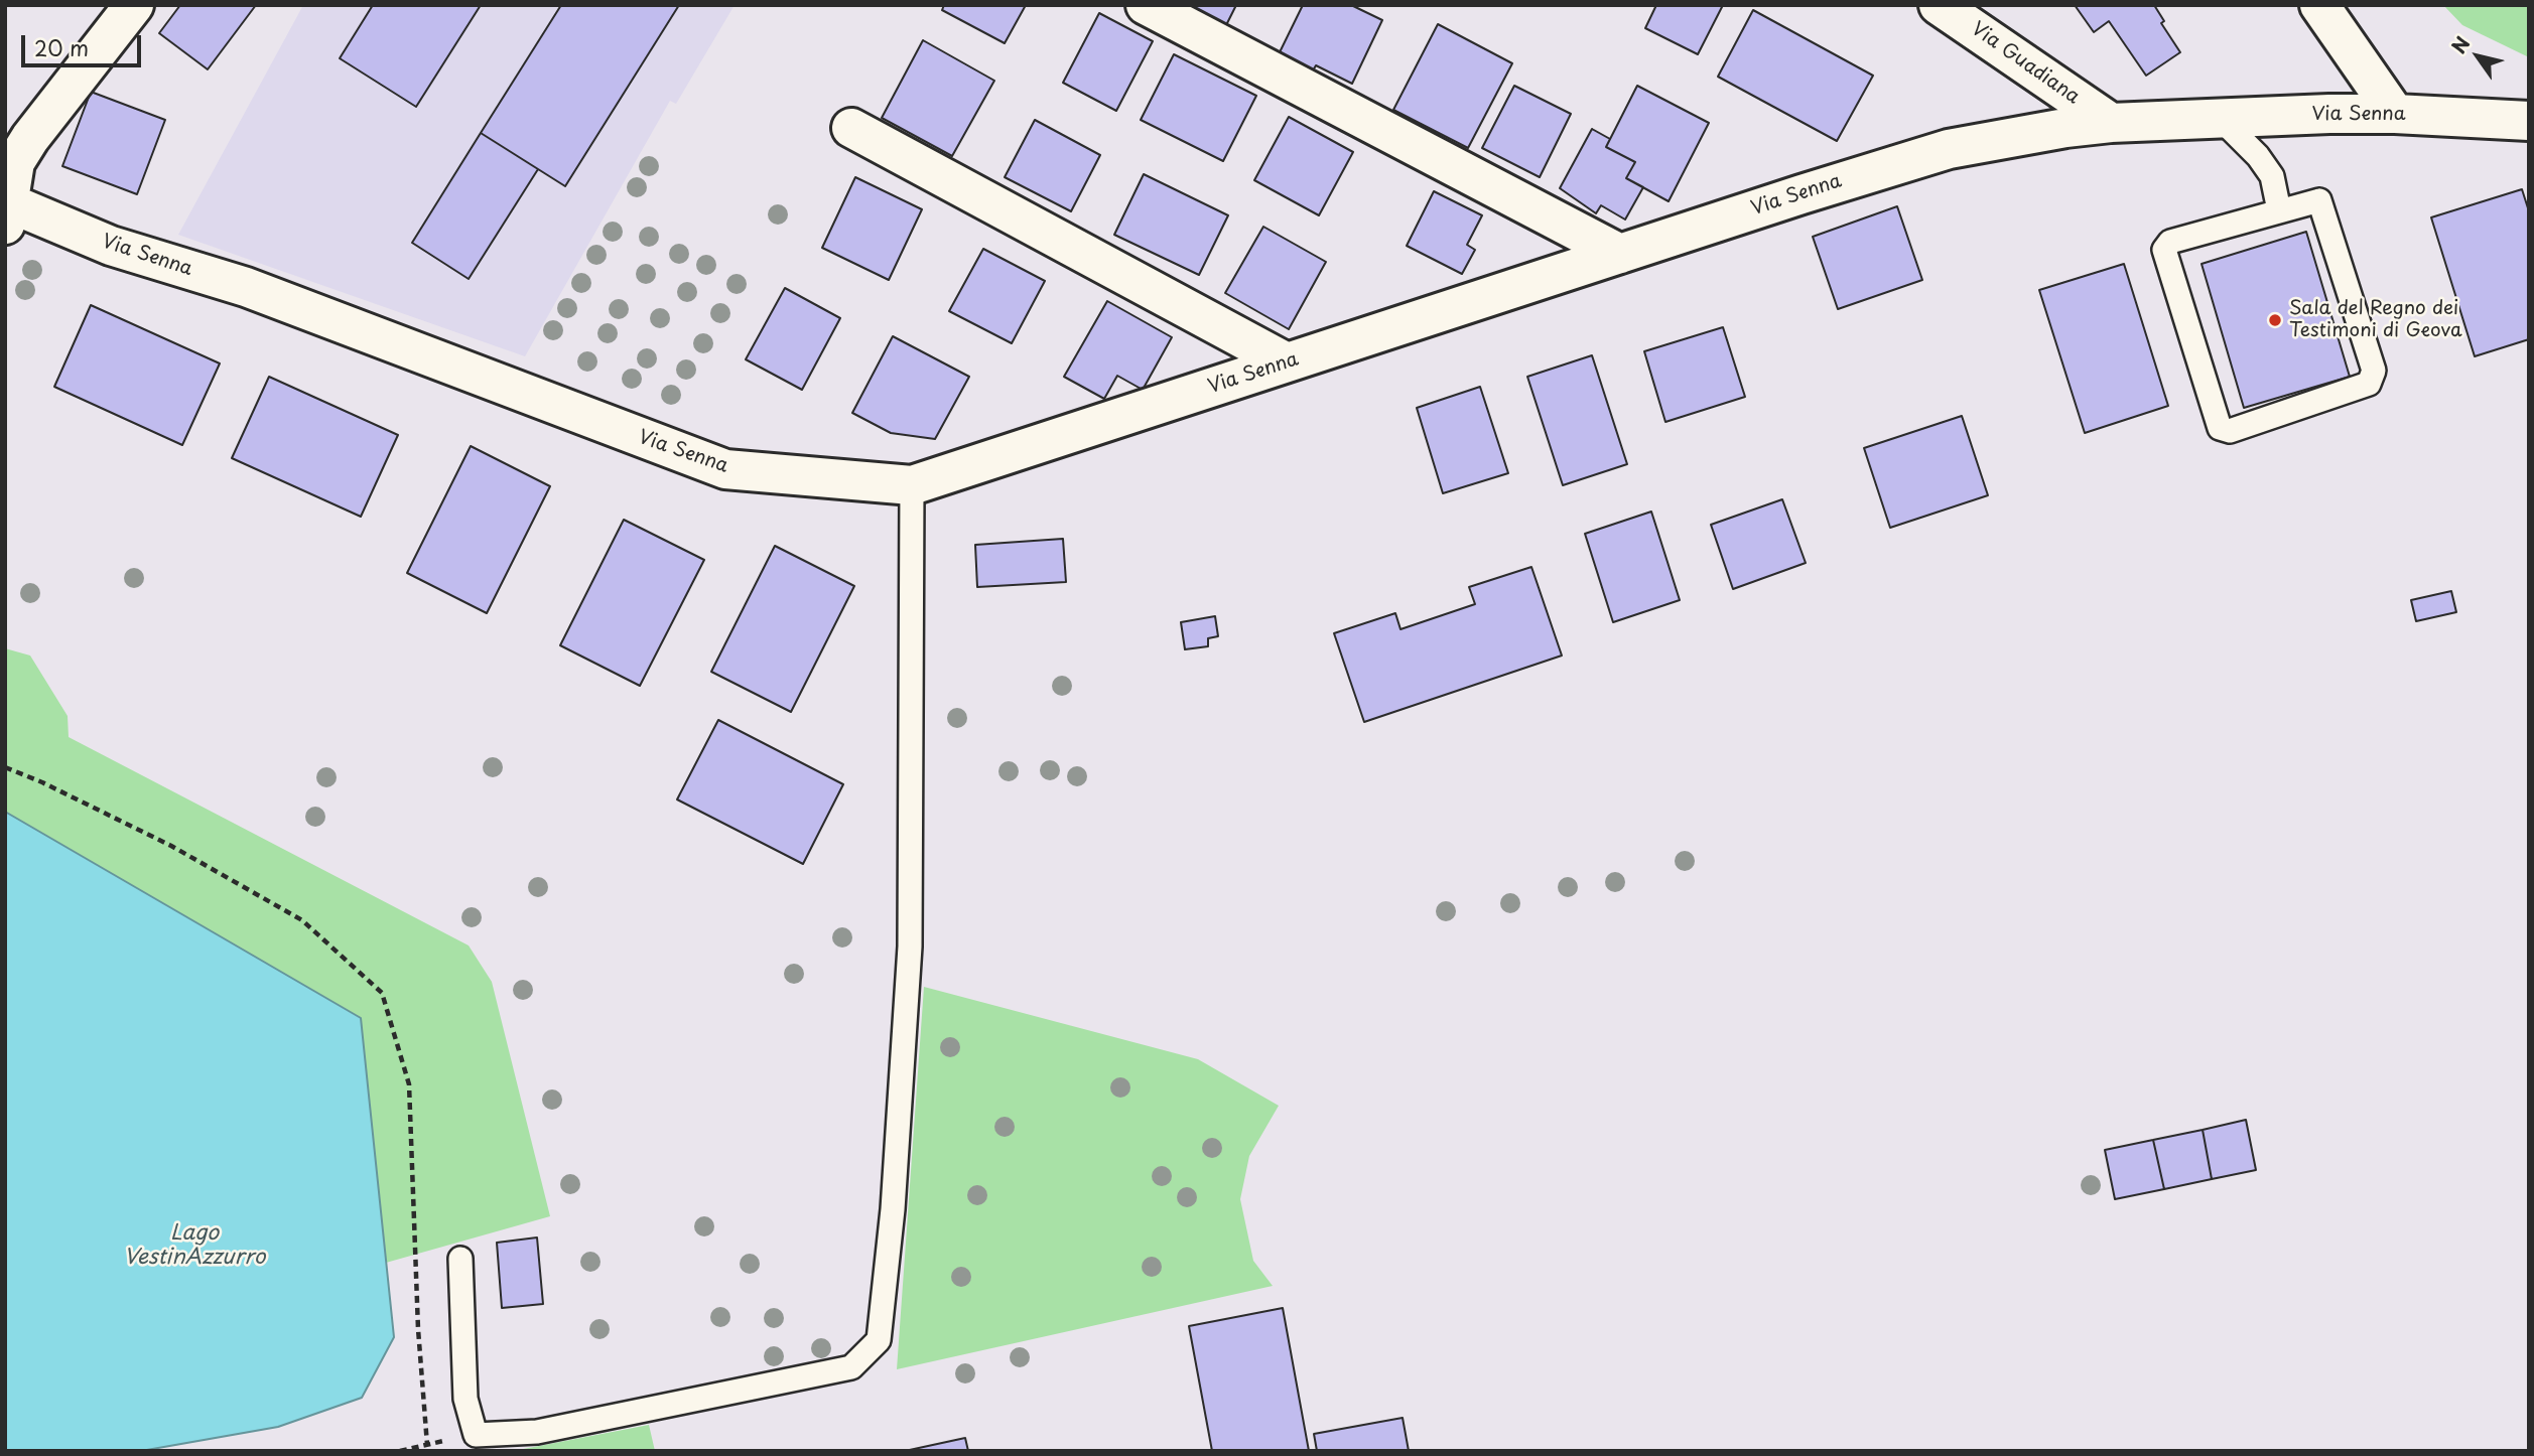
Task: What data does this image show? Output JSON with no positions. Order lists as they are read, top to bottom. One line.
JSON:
{"streets":{"street":["Via Guadiana","Via Senna"]},"crossings":[["Via Guadiana","Via Senna"]],"water":["Lago VestinAzzurro"],"places":["Sala del Regno dei Testimoni di Geova"],"scale_bar":"20 m","north":"top left"}
